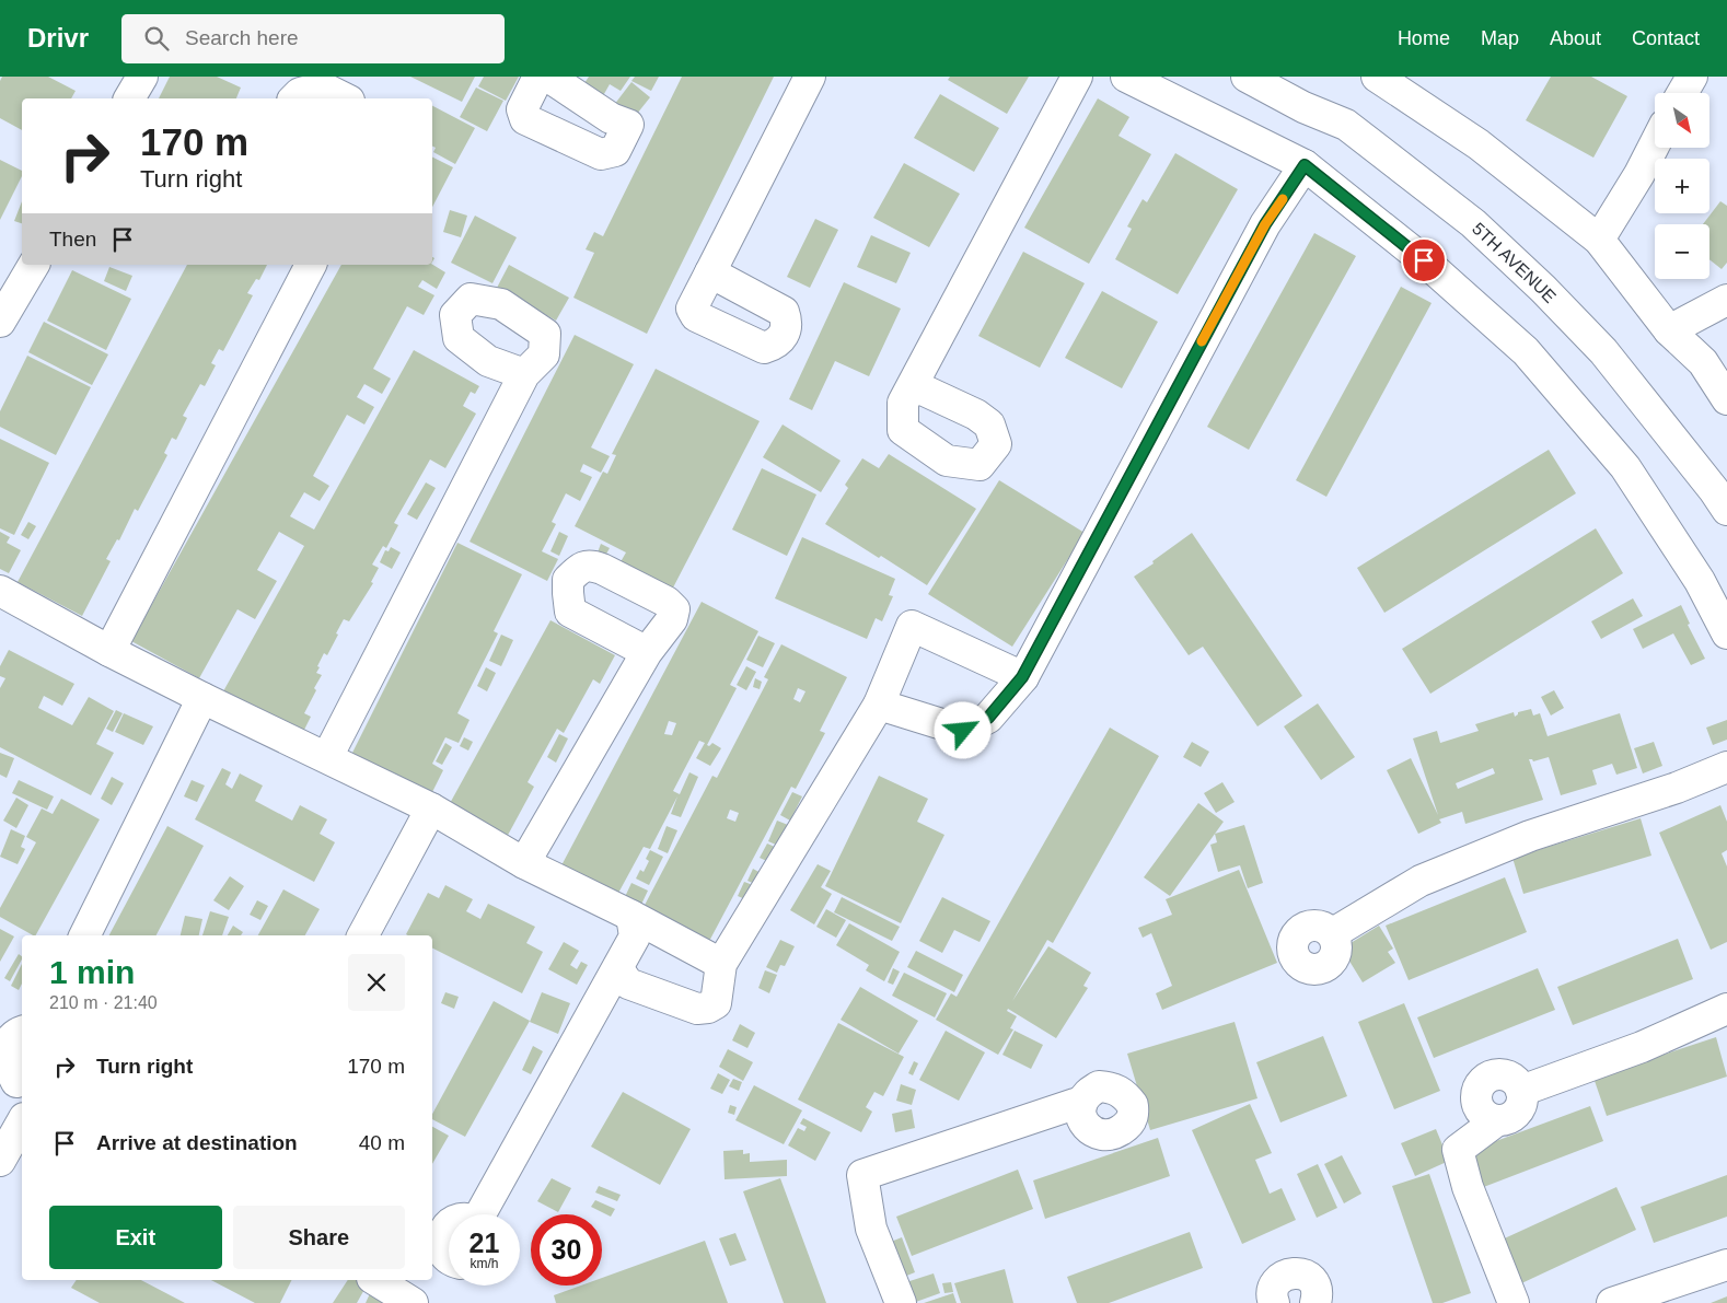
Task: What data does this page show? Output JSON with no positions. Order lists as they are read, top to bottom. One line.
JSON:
{"streets":{"street":["5TH AVENUE"]},"north":"bottom right","page":{"header":"Drivr","search":"Search here","nav":["Home","Map","About","Contact"],"map_buttons":["+","−"],"turn":["170 m","Turn right"],"then":"Then","heading":["1 min","210 m · 21:40"],"list":[{"name":"Turn right","value":"170 m"},{"name":"Arrive at destination","value":"40 m"}],"buttons":["Exit","Share"],"speed":"21 km/h","limit":"30"}}
